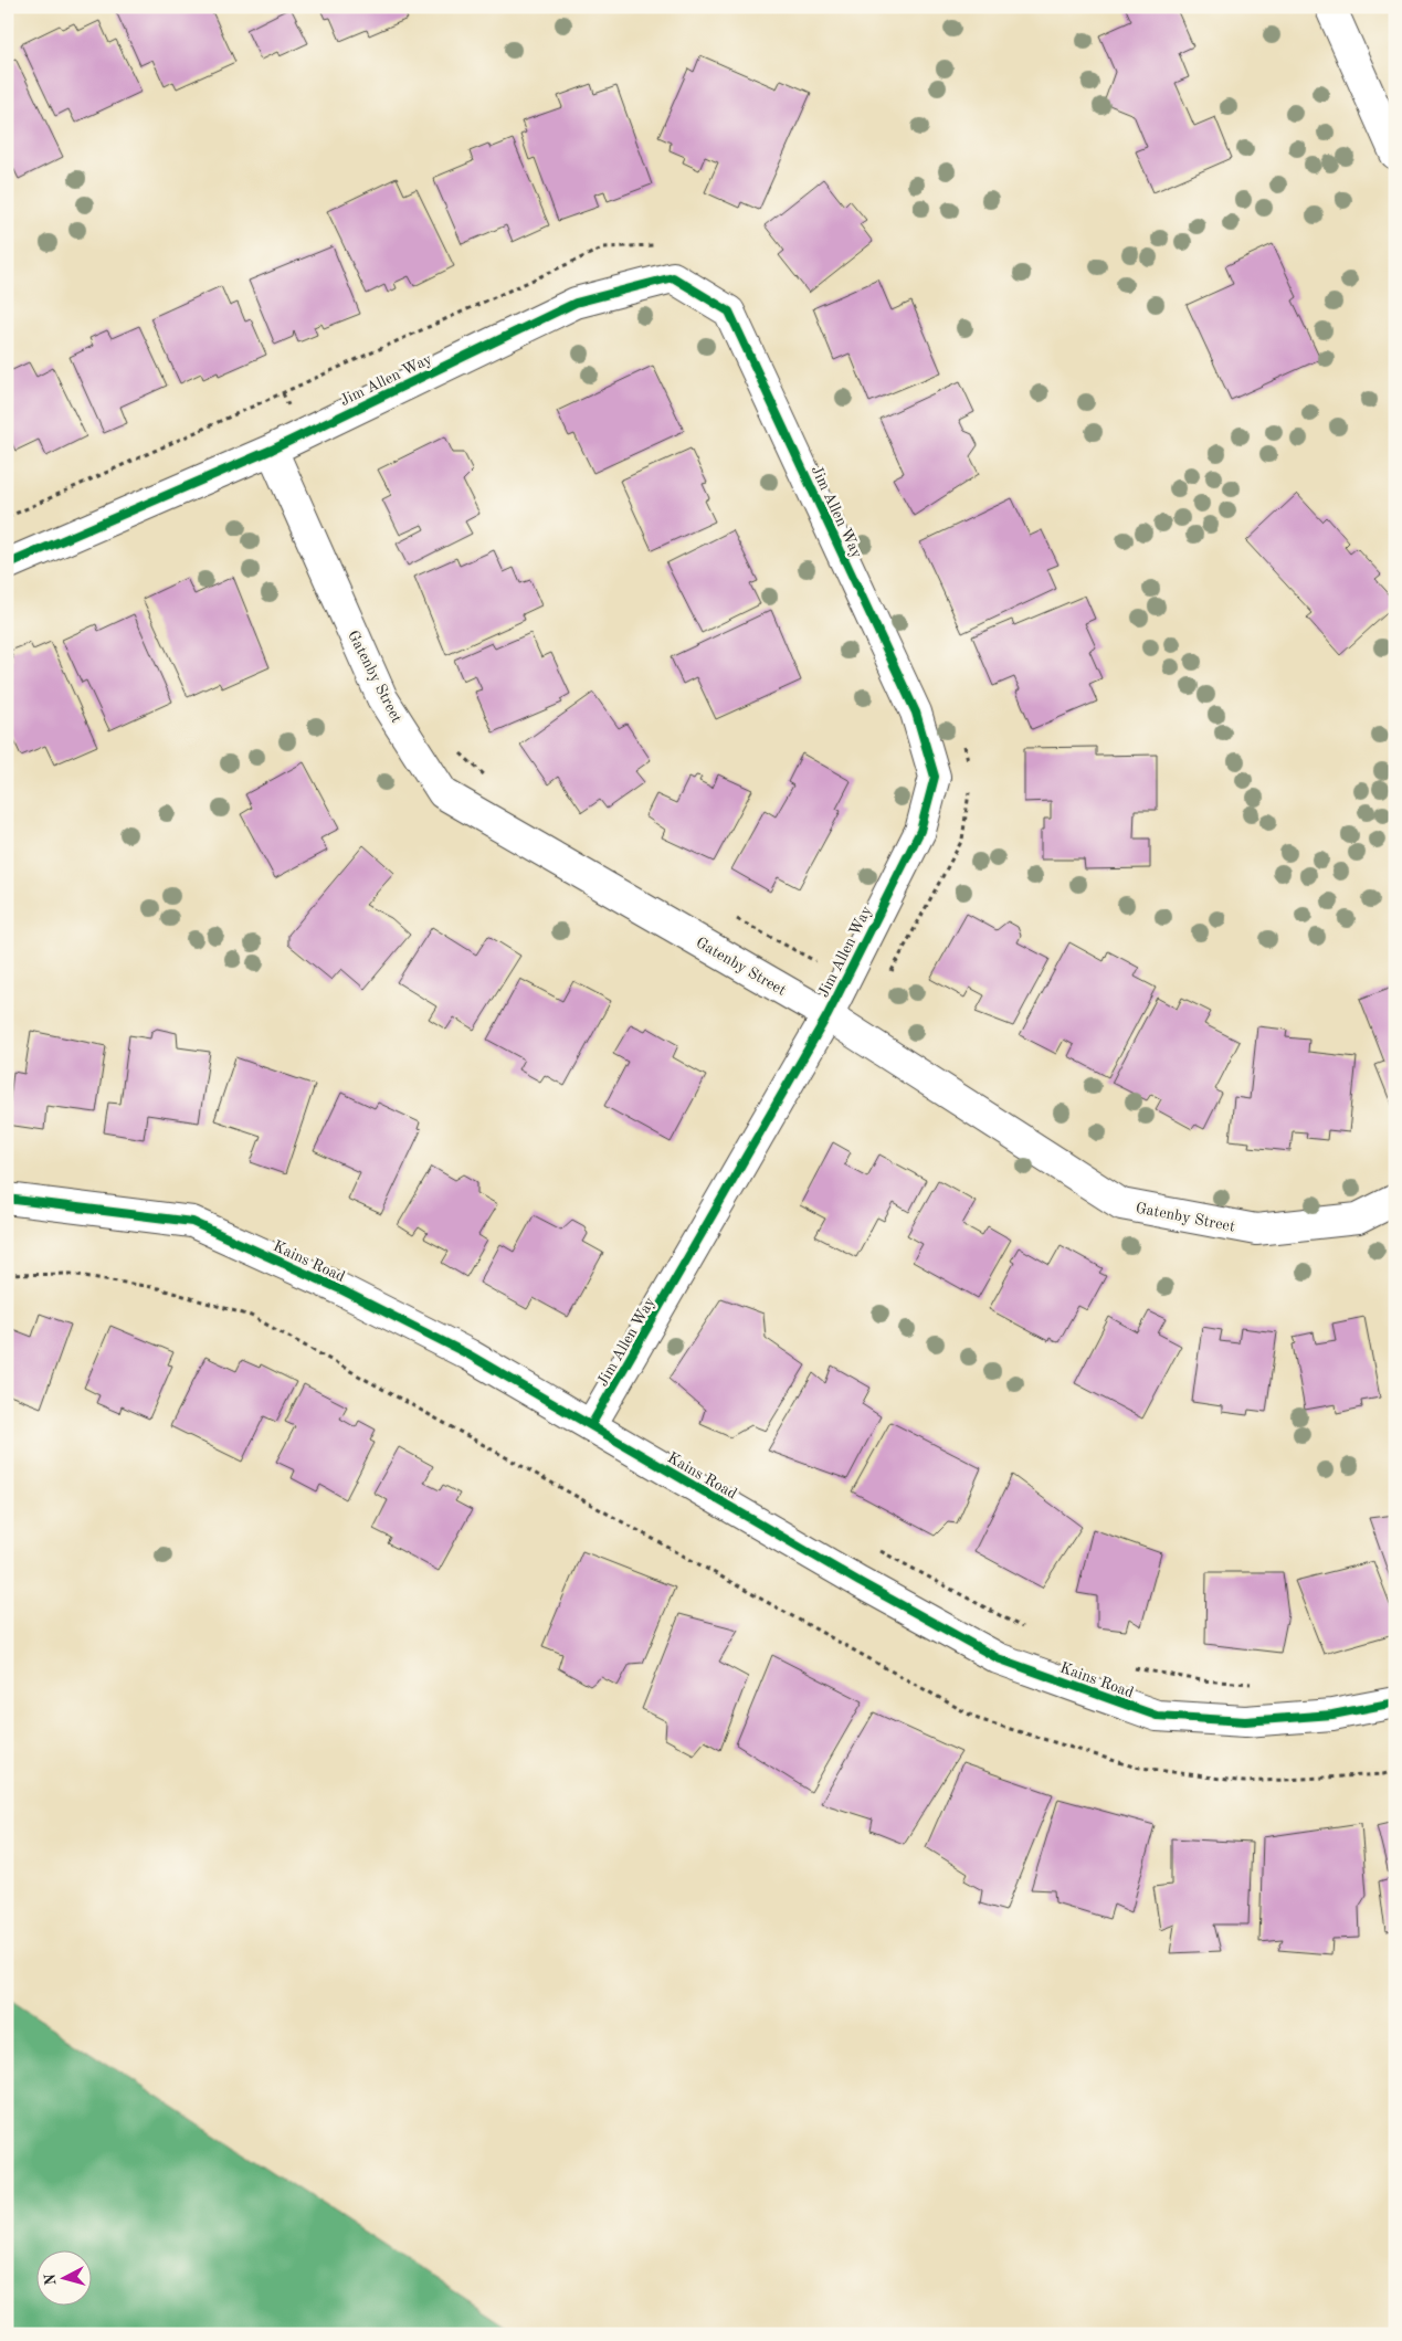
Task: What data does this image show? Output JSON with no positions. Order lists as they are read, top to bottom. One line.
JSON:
{"streets":{"street":["Jim Allen Way","Gatenby Street","Kains Road"]},"crossings":[["Jim Allen Way","Gatenby Street"],["Jim Allen Way","Kains Road"]],"north":"left"}
